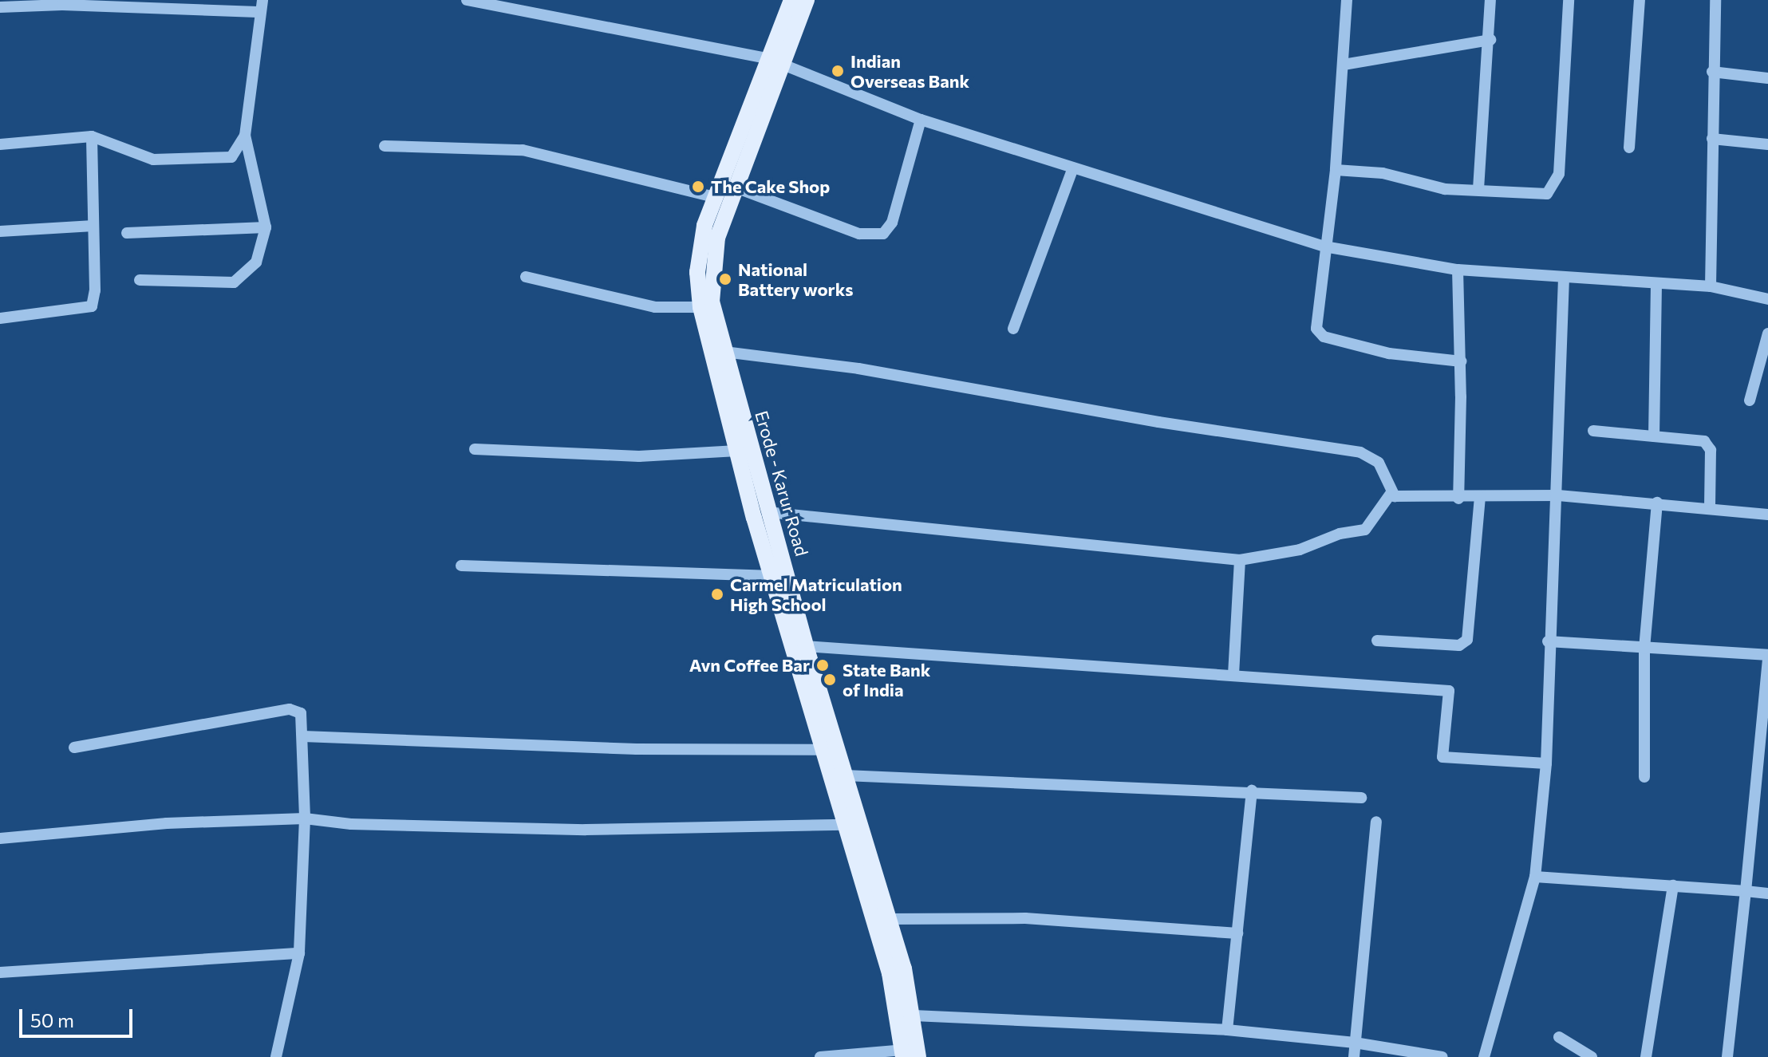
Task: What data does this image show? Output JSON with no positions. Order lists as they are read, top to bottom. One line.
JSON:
{"streets":{"main road":["Erode - Karur Road"]},"places":["Indian Overseas Bank","The Cake Shop","National Battery works","Carmel Matriculation High School","Avn Coffee Bar","State Bank of India"],"scale_bar":"50 m"}
